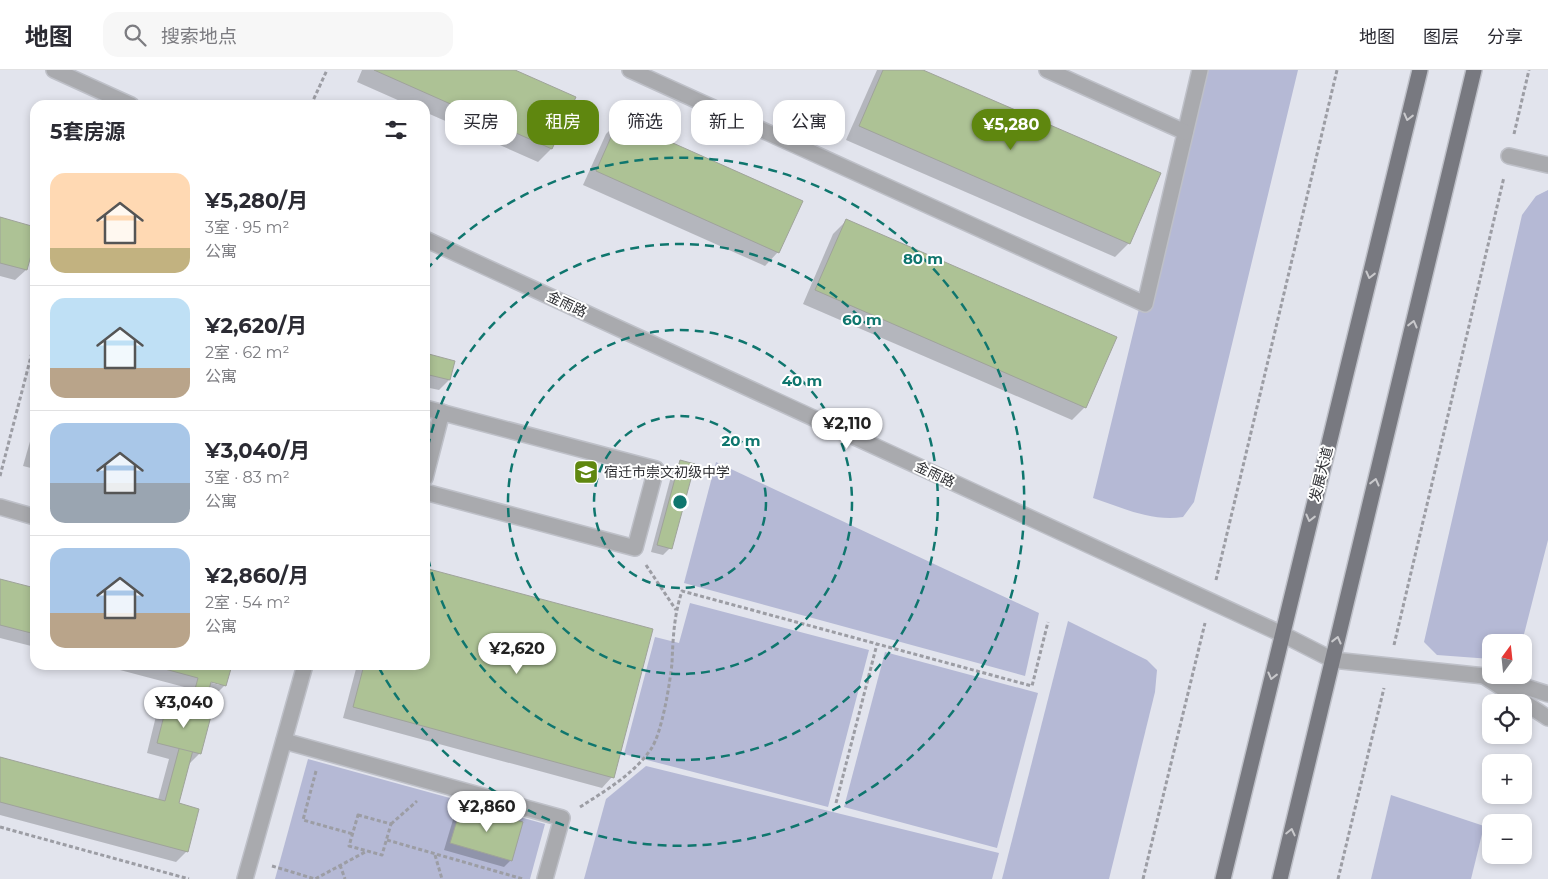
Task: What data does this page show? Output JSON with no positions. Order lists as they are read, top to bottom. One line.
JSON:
{"streets":{"main road":["发展大道"],"street":["金雨路"]},"crossings":[["金雨路","发展大道"]],"places":{"school or university":["宿迁市崇文初级中学"]},"north":"top","page":{"header":"地图","search":"搜索地点","nav":["地图","图层","分享"],"chip":["买房","租房","筛选","新上","公寓"],"heading":"5套房源","price":["¥5,280","¥2,110","¥2,620","¥3,040","¥2,860"],"list":[{"name":"¥5,280/月","note":"3室 · 95 m² · 公寓"},{"name":"¥2,620/月","note":"2室 · 62 m² · 公寓"},{"name":"¥3,040/月","note":"3室 · 83 m² · 公寓"},{"name":"¥2,860/月","note":"2室 · 54 m² · 公寓"}],"map_buttons":["+","−"]},"rings":["80 m","60 m","40 m","20 m"]}
